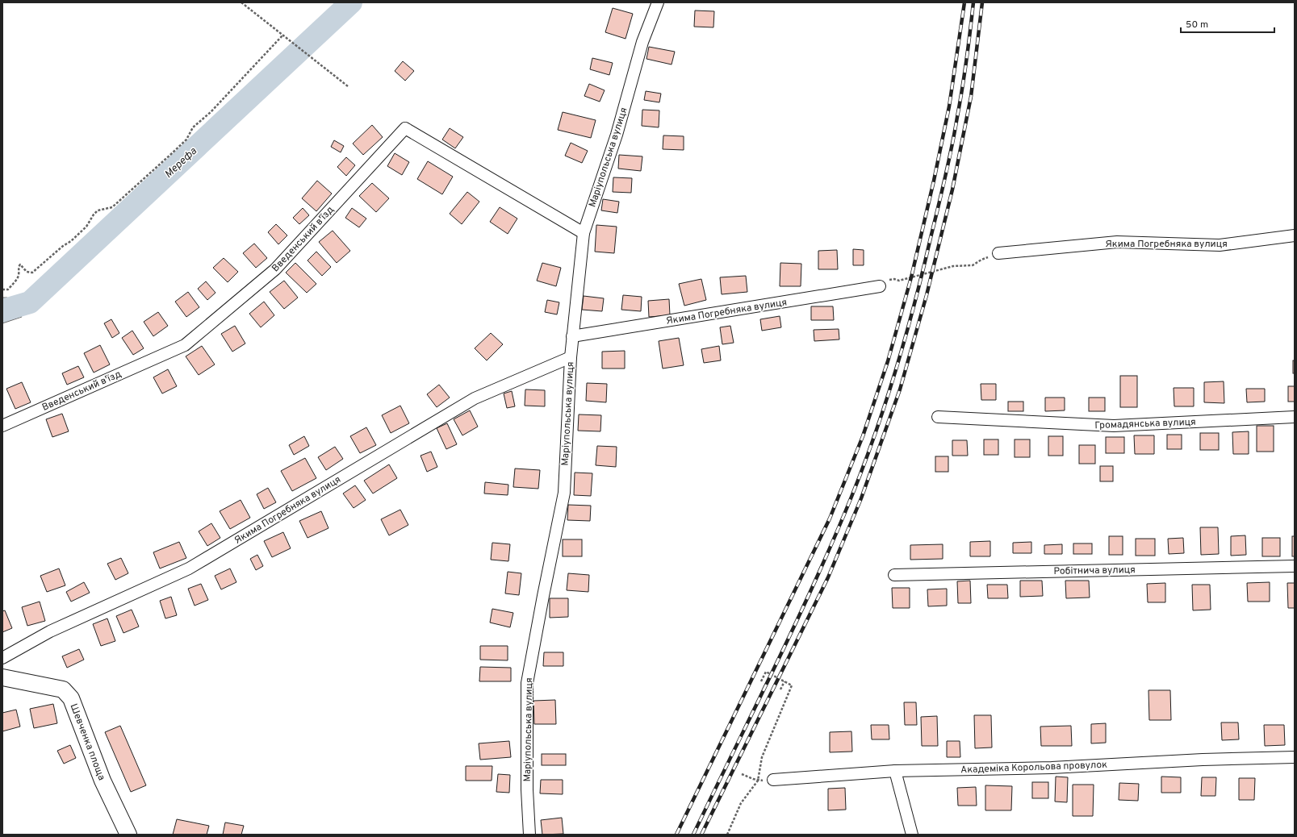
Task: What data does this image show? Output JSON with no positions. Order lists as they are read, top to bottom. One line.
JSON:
{"streets":{"street":["Маріупольська вулиця","Введенський в'їзд","Якима Погребняка вулиця","Громадянська вулиця","Робітнича вулиця","Шевченка площа","Академіка Корольова провулок"]},"crossings":[["Маріупольська вулиця","Введенський в'їзд"],["Маріупольська вулиця","Якима Погребняка вулиця"]],"water":["Мерефа"],"scale_bar":"50 m"}
